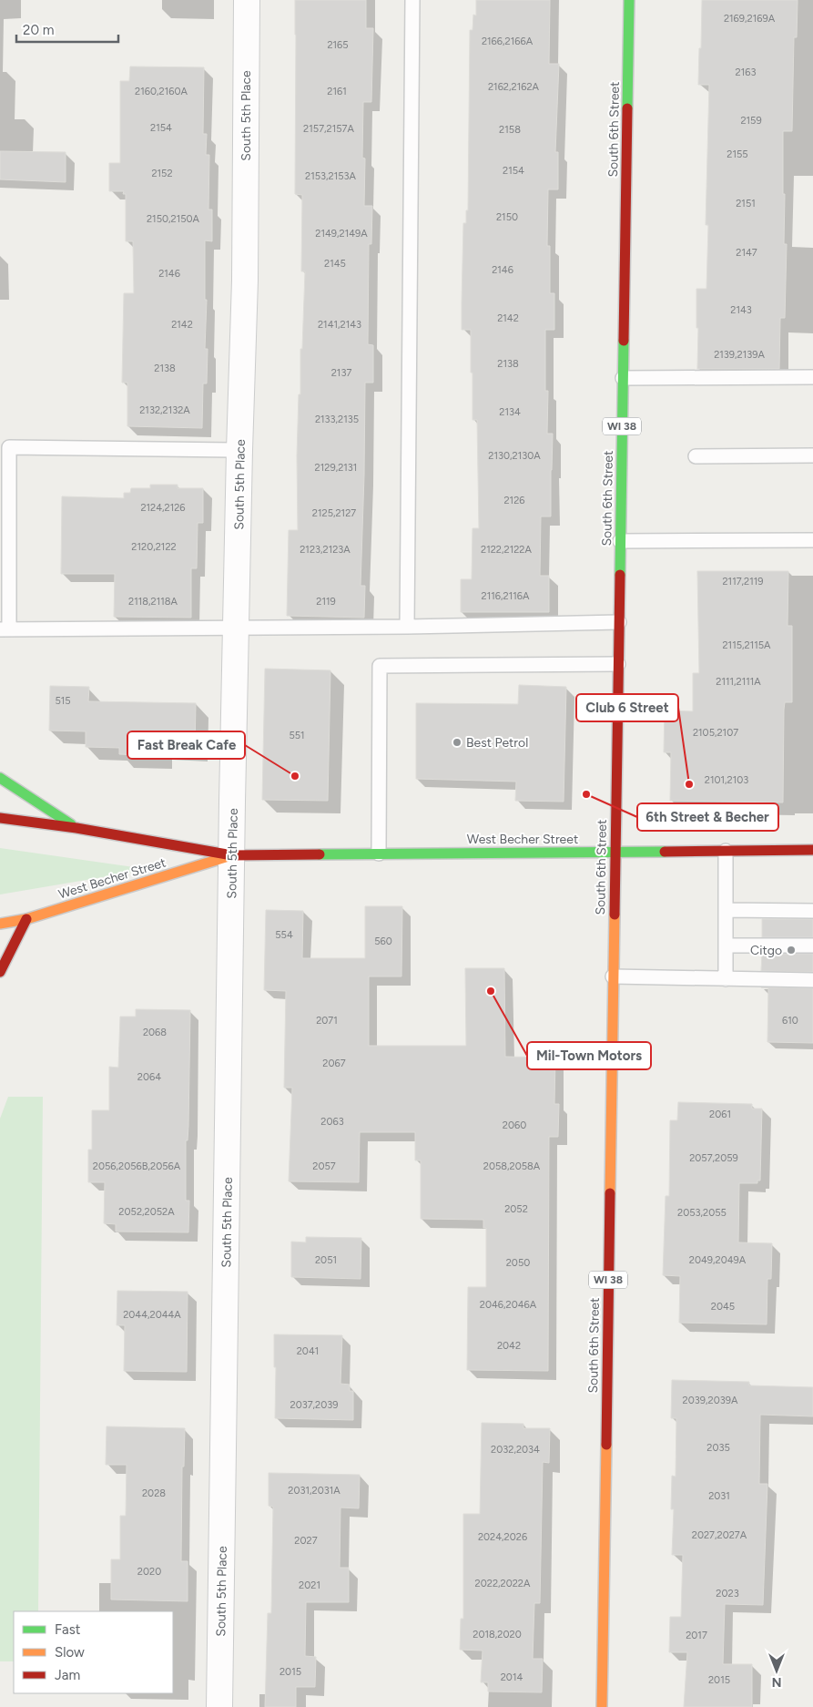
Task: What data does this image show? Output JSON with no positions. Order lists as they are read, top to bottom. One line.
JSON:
{"streets":{"main road":["South 6th Street","WI 38","West Becher Street"],"street":["South 5th Place"]},"crossings":[["South 5th Place","West Becher Street"],["South 6th Street","West Becher Street"]],"places":["Best Petrol","Fast Break Cafe","Club 6 Street","6th Street & Becher","Citgo","Mil-Town Motors"],"house_numbers":["2169,2169A","2166,2166A","2165","2163","2162,2162A","2160,2160A","2161","2159","2154","2157,2157A","2158","2155","2154","2152","2153,2153A","2151","2150","2150,2150A","2149,2149A","2147","2145","2146","2146","2143","2142","2142","2141,2143","2139,2139A","2138","2138","2137","2132,2132A","2134","2133,2135","2130,2130A","2129,2131","2126","2124,2126","2125,2127","2120,2122","2123,2123A","2122,2122A","2117,2119","2116,2116A","2118,2118A","2119","2115,2115A","2111,2111A","515","2105,2107","551","2101,2103","554","560","2071","610","2068","2067","2064","2061","2063","2060","2057,2059","2056,2056B,2056A","2057","2058,2058A","2052","2052,2052A","2053,2055","2051","2049,2049A","2050","2046,2046A","2045","2044,2044A","2042","2041","2039,2039A","2037,2039","2035","2032,2034","2031,2031A","2028","2031","2027,2027A","2024,2026","2027","2020","2022,2022A","2021","2023","2018,2020","2017","2015","2014","2015"],"legend":["Fast","Slow","Jam"],"scale_bar":"20 m","north":"bottom"}
